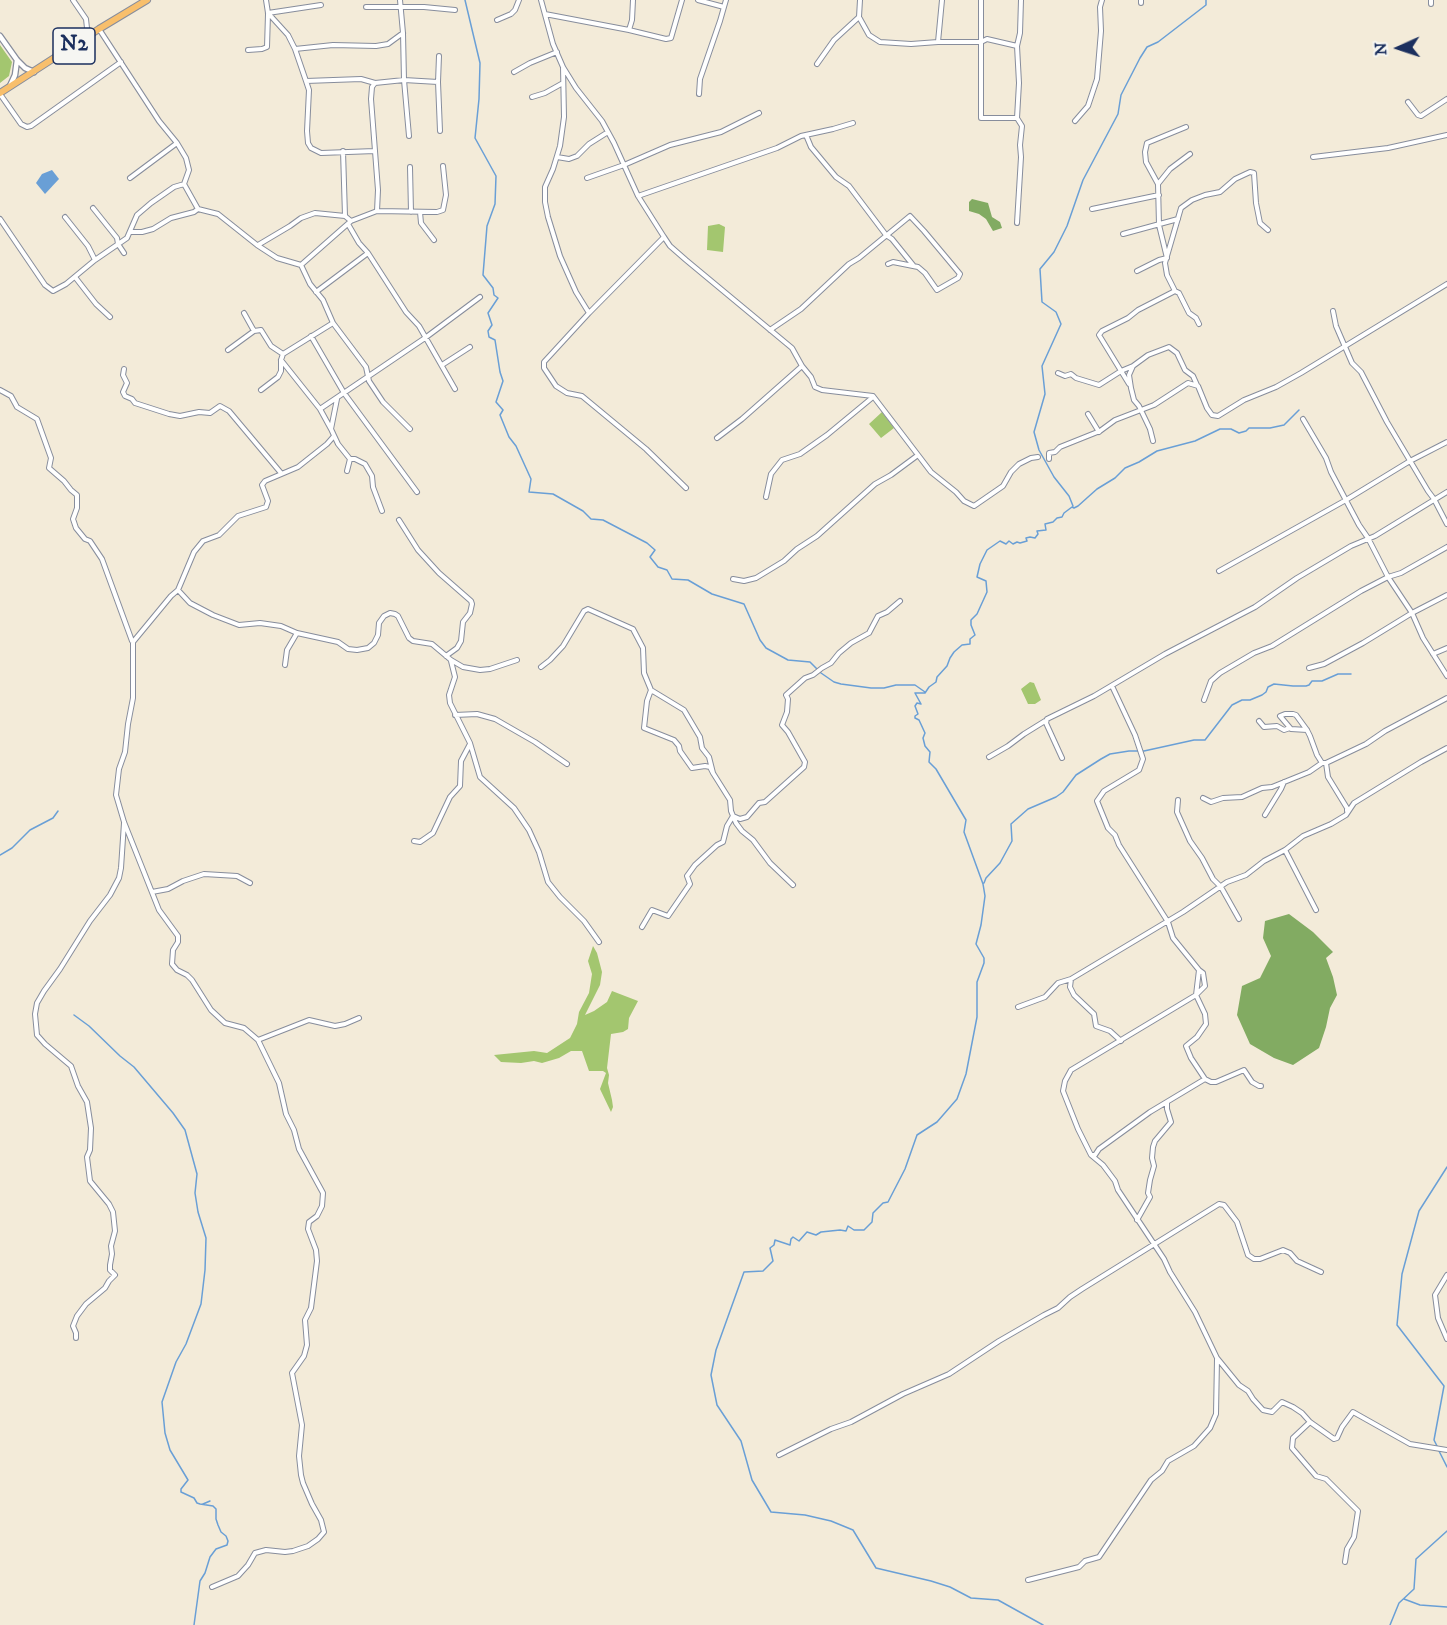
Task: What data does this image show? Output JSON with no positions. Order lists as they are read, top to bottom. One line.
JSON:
{"streets":{"highway":["N2"]},"north":"left"}
